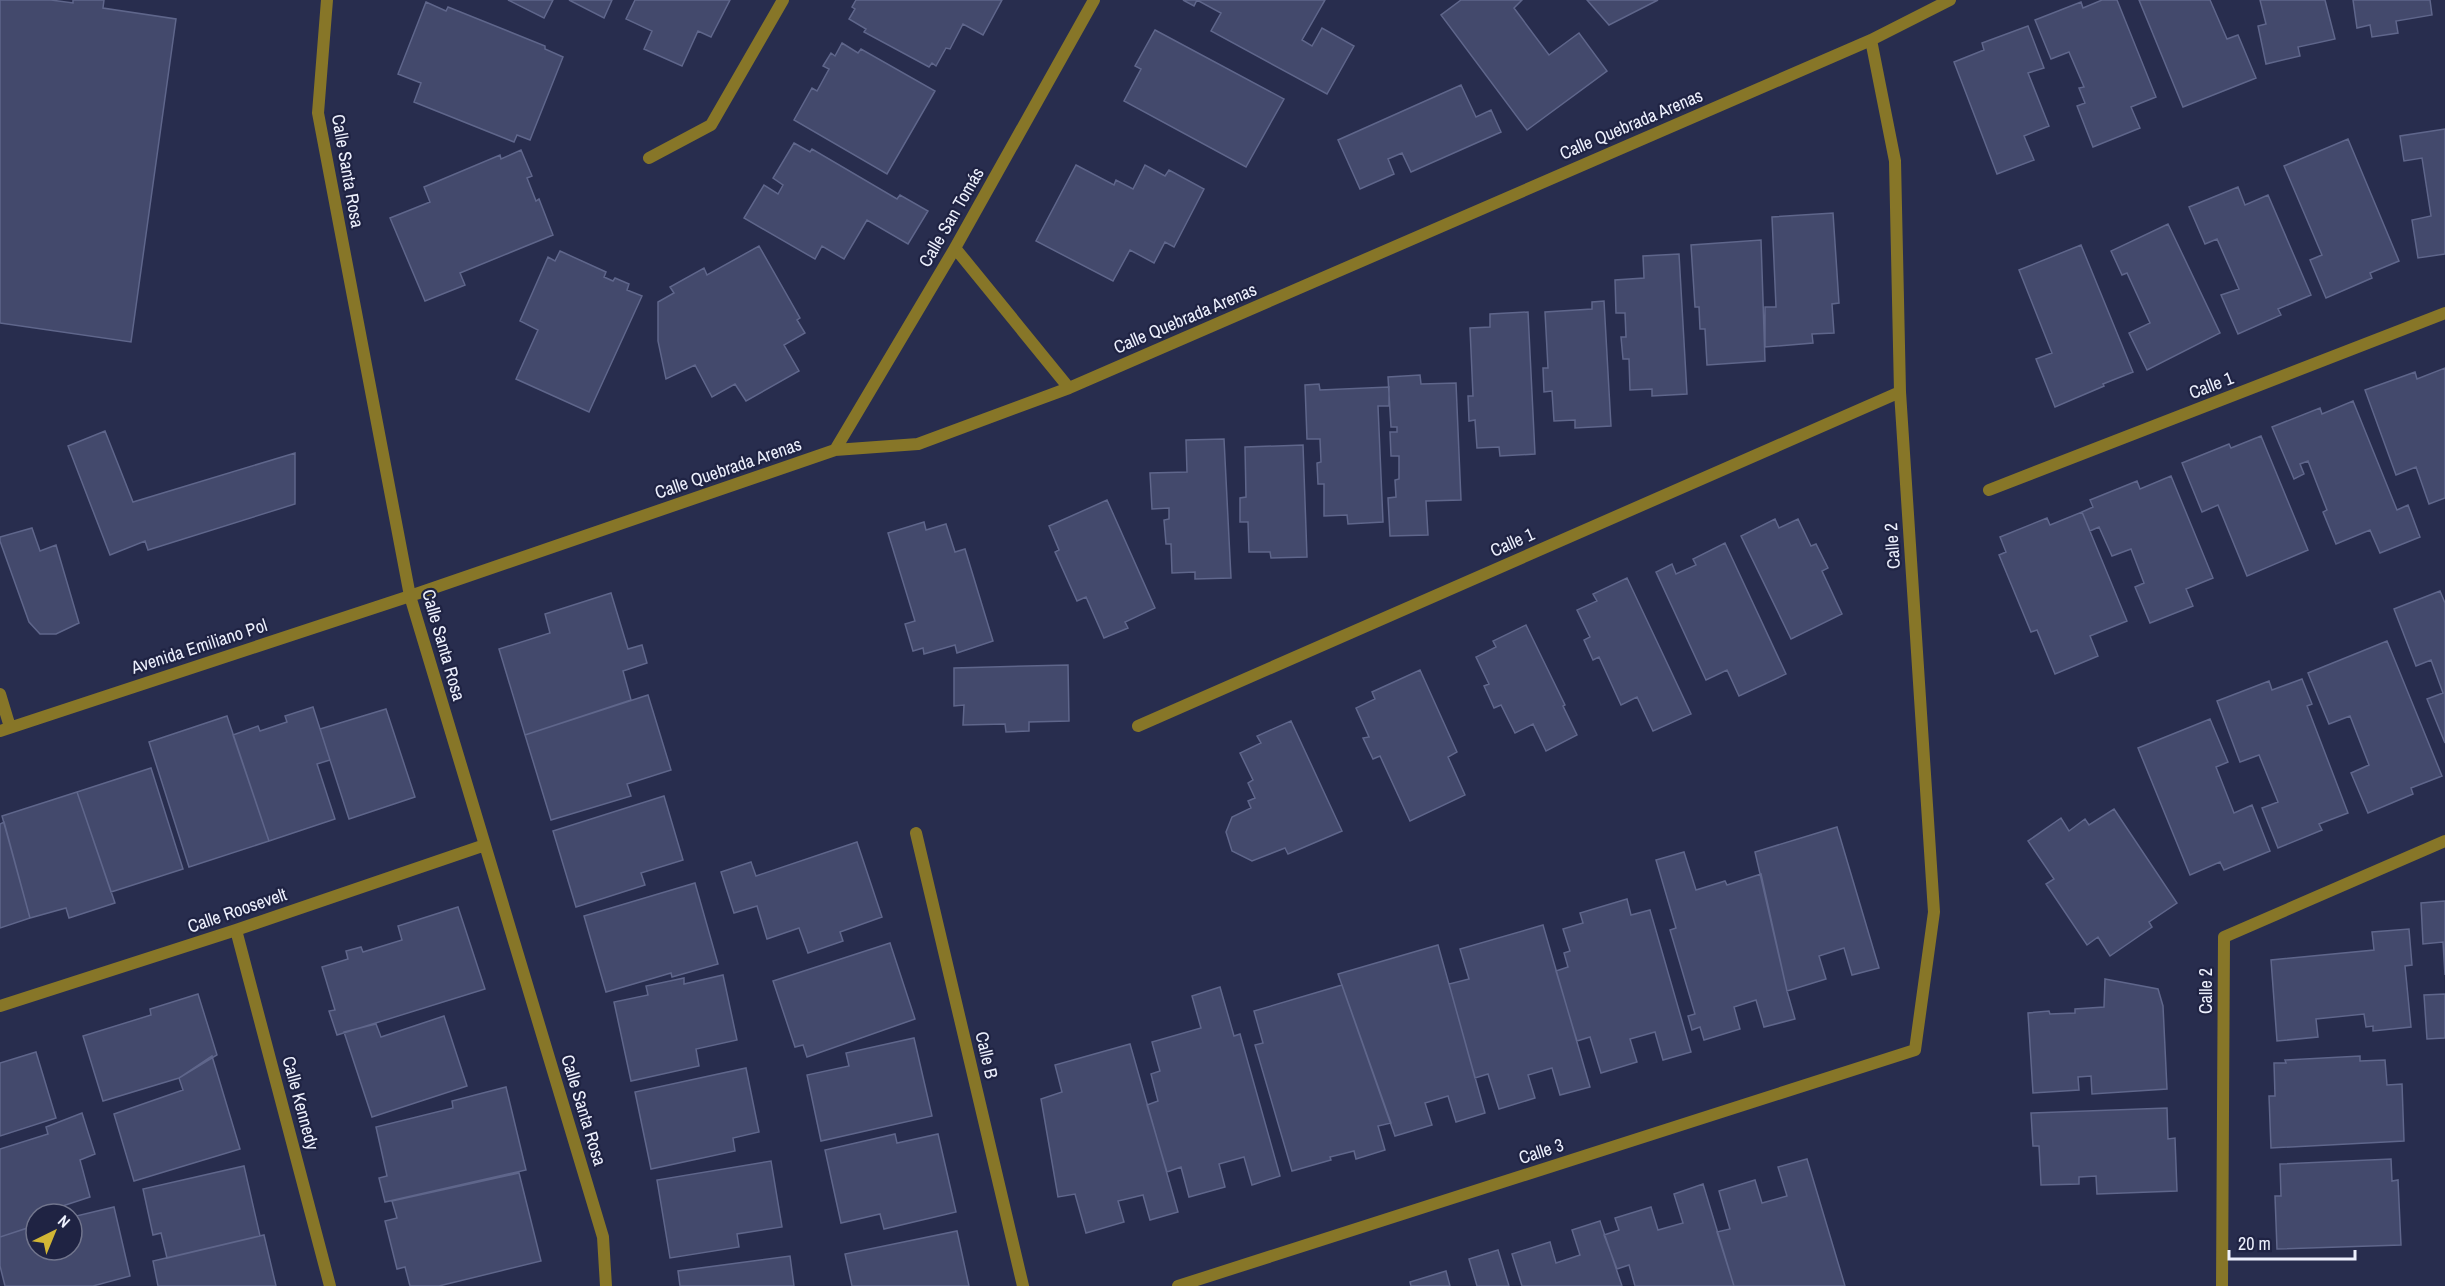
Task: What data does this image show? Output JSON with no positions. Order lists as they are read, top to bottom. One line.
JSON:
{"streets":{"street":["Calle Quebrada Arenas","Calle Santa Rosa","Calle San Tomás","Calle 1","Calle 2","Avenida Emiliano Pol","Calle Roosevelt","Calle B","Calle Kennedy","Calle 3"]},"crossings":[["Calle Quebrada Arenas","Calle Santa Rosa"],["Calle Quebrada Arenas","Calle San Tomás"],["Calle Quebrada Arenas","Calle 2"],["Calle Quebrada Arenas","Avenida Emiliano Pol"],["Calle Santa Rosa","Avenida Emiliano Pol"],["Calle Santa Rosa","Calle Roosevelt"],["Calle 1","Calle 2"],["Calle 2","Calle 3"],["Calle Roosevelt","Calle Kennedy"]],"scale_bar":"20 m","north":"top right"}
